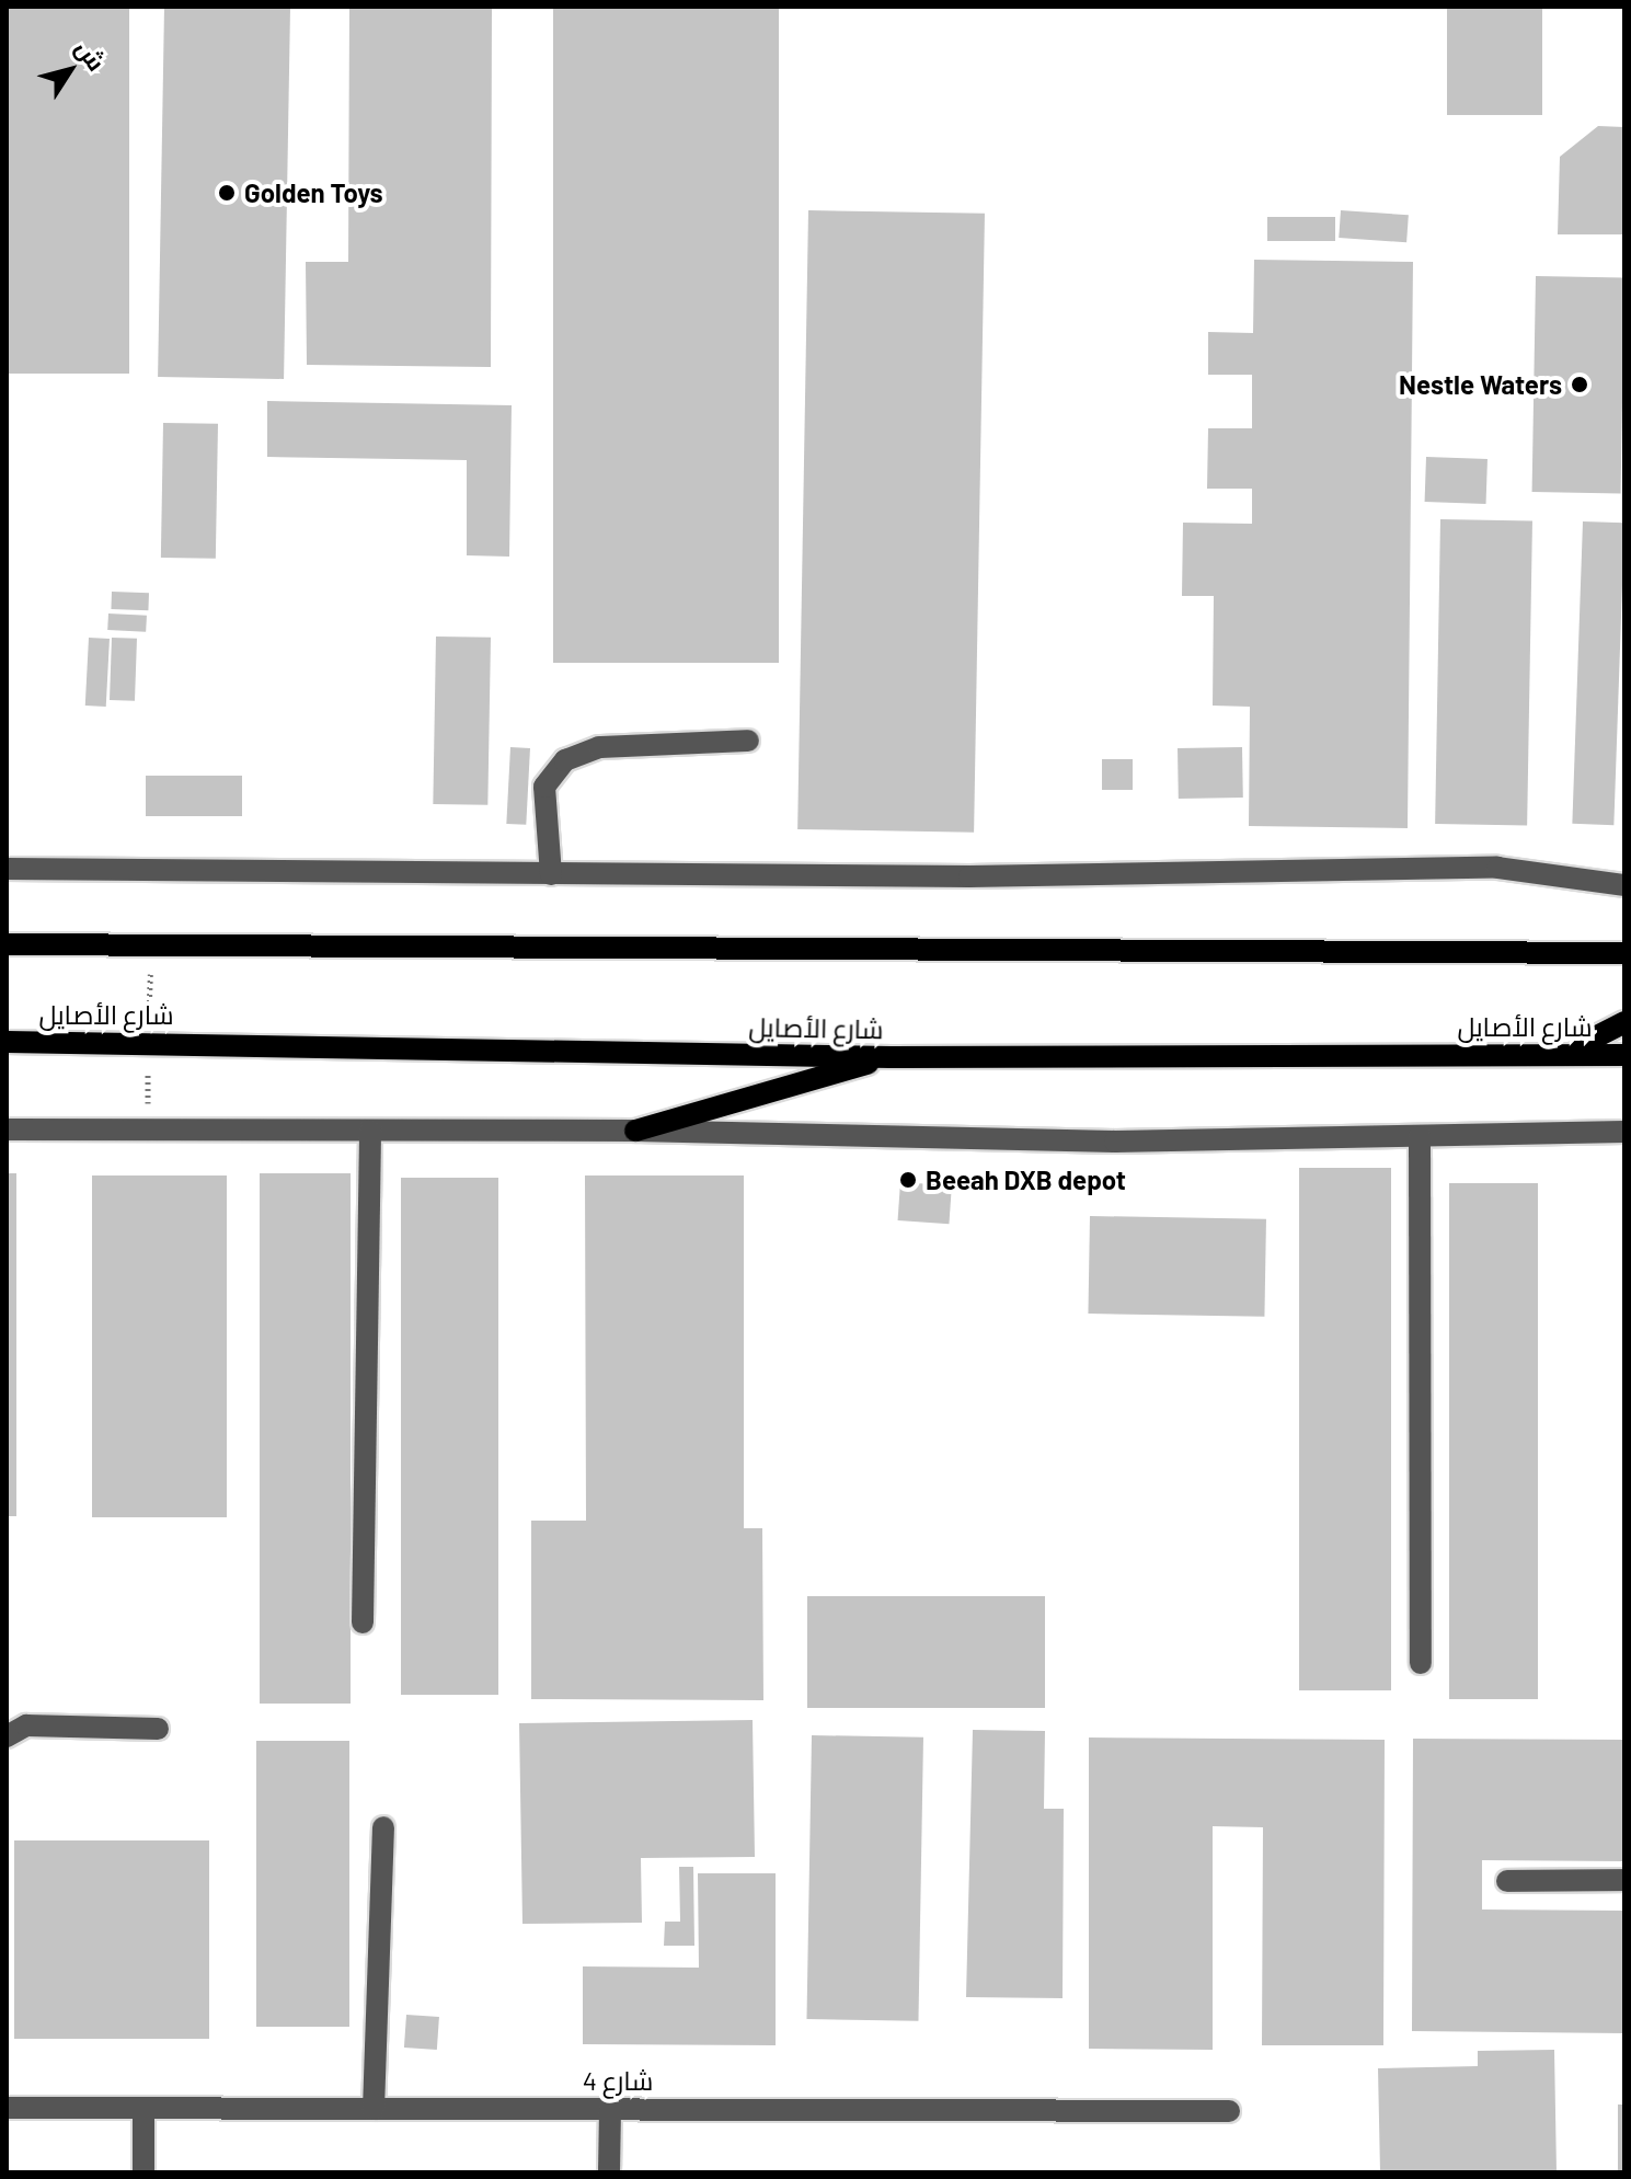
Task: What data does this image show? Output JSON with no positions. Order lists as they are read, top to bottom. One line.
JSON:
{"streets":{"main road":["شارع الأصايل"],"street":["شارع 4"]},"places":["Golden Toys","Nestle Waters","Beeah DXB depot"],"north":"top right"}
